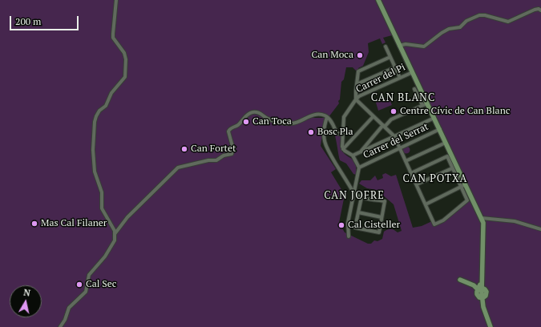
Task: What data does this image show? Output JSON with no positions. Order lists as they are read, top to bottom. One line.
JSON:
{"streets":{"street":["Carrer del Pi","Carrer del Serrat"]},"districts":["CAN BLANC","CAN POTXA","CAN JOFRE"],"places":["Can Moca","Centre Cívic de Can Blanc","Can Toca","Bosc Pla","Can Fortet","Mas Cal Filaner","Cal Cisteller","Cal Sec"],"scale_bar":"200 m","north":"top"}
